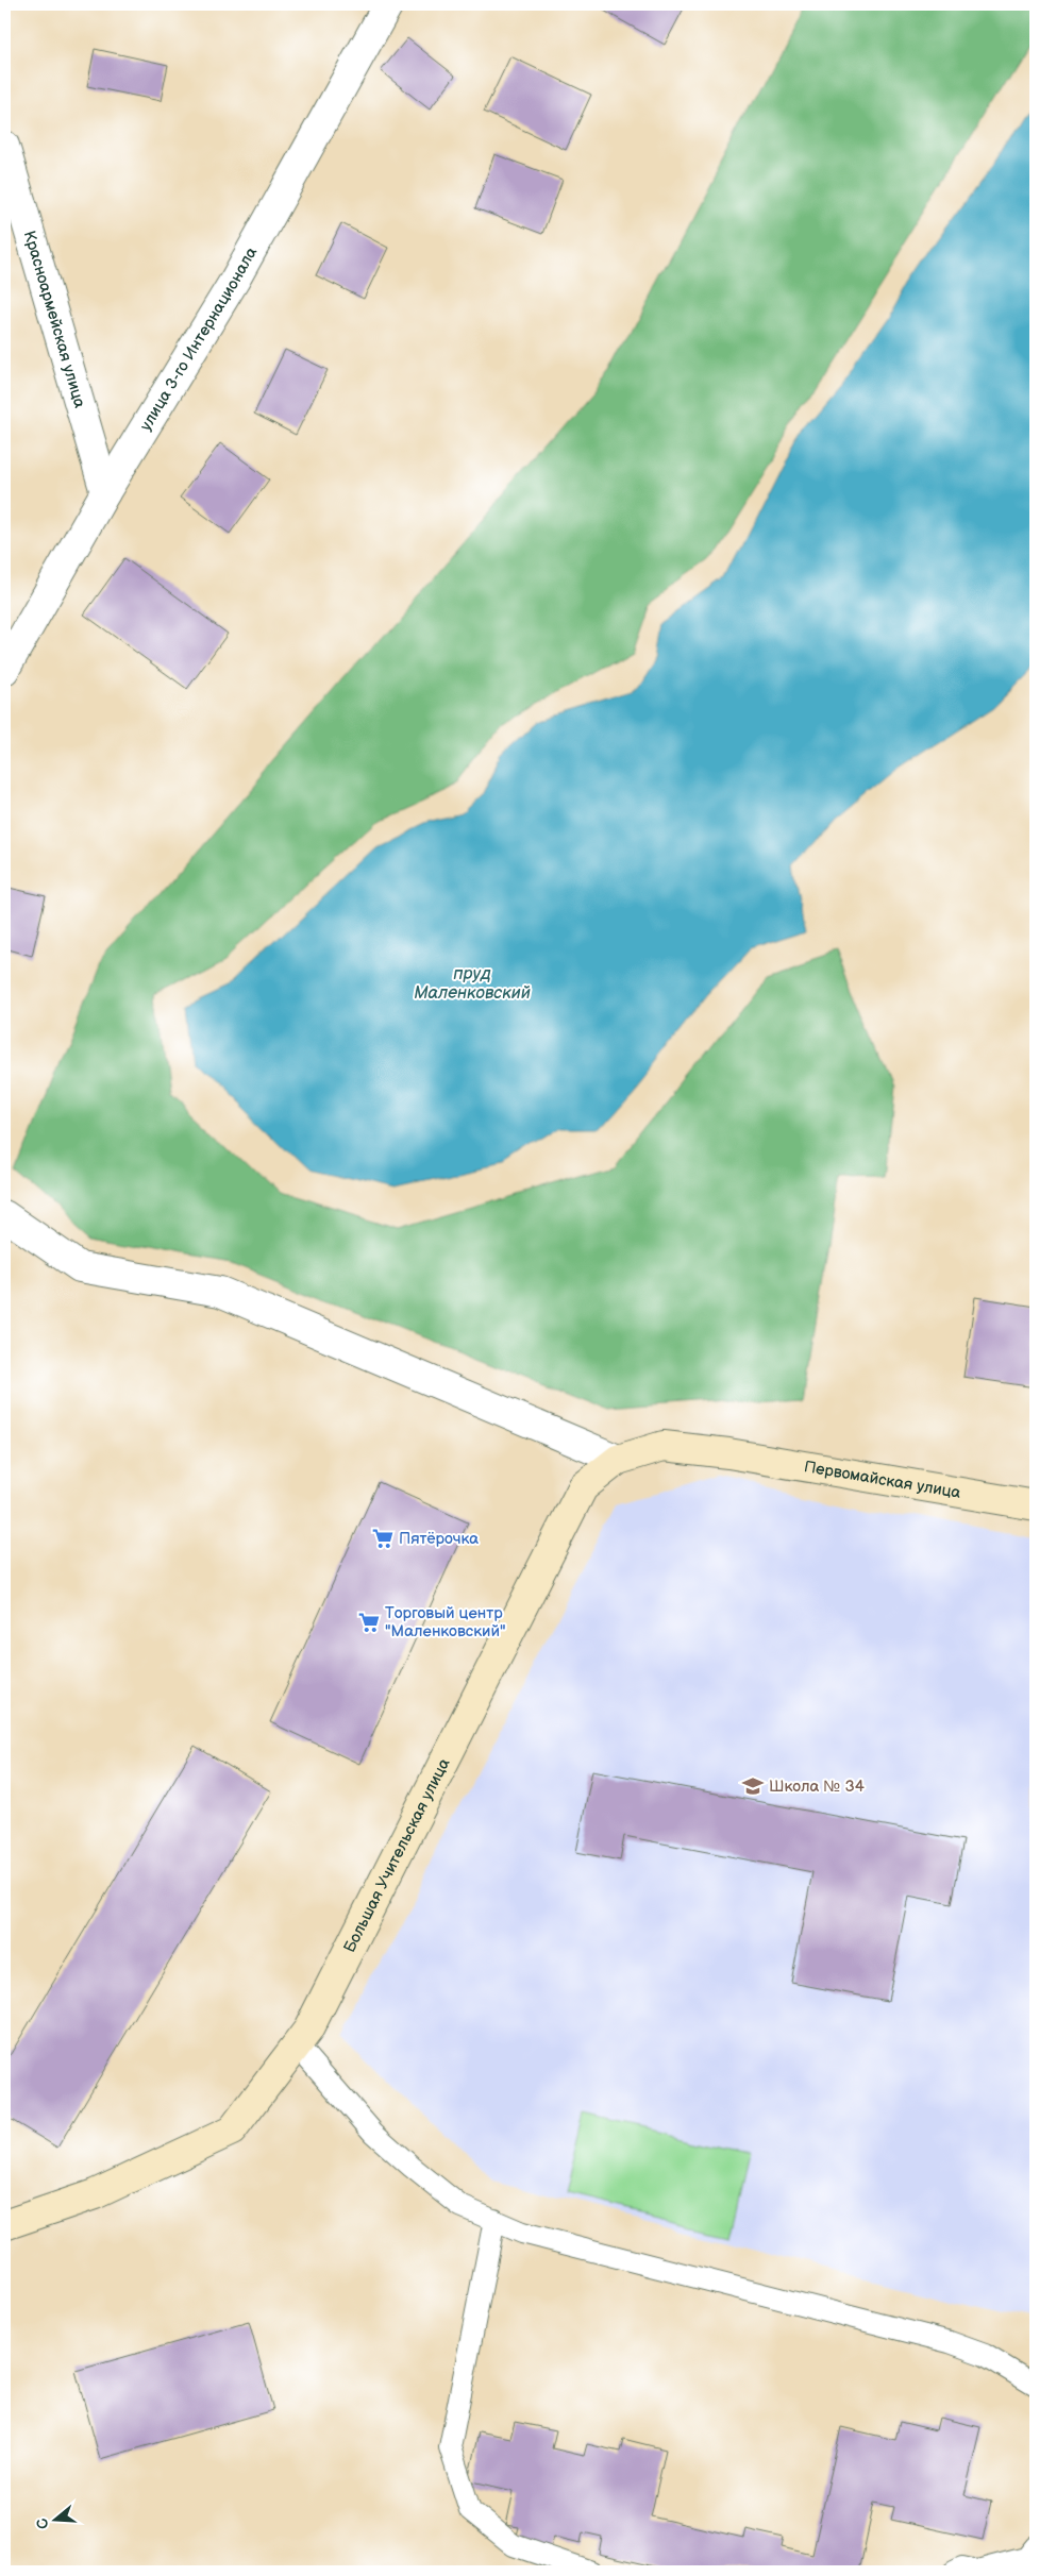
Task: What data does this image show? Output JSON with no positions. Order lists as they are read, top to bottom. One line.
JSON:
{"streets":{"main road":["Первомайская улица","Большая Учительская улица"],"street":["Красноармейская улица","улица 3-го Интернационала"]},"crossings":[["Красноармейская улица","улица 3-го Интернационала"],["Первомайская улица","Большая Учительская улица"]],"water":["пруд Маленковский"],"places":{"supermarket":["Пятёрочка","Торговый центр \"Маленковский\""],"school or university":["Школа № 34"]},"north":"left"}
